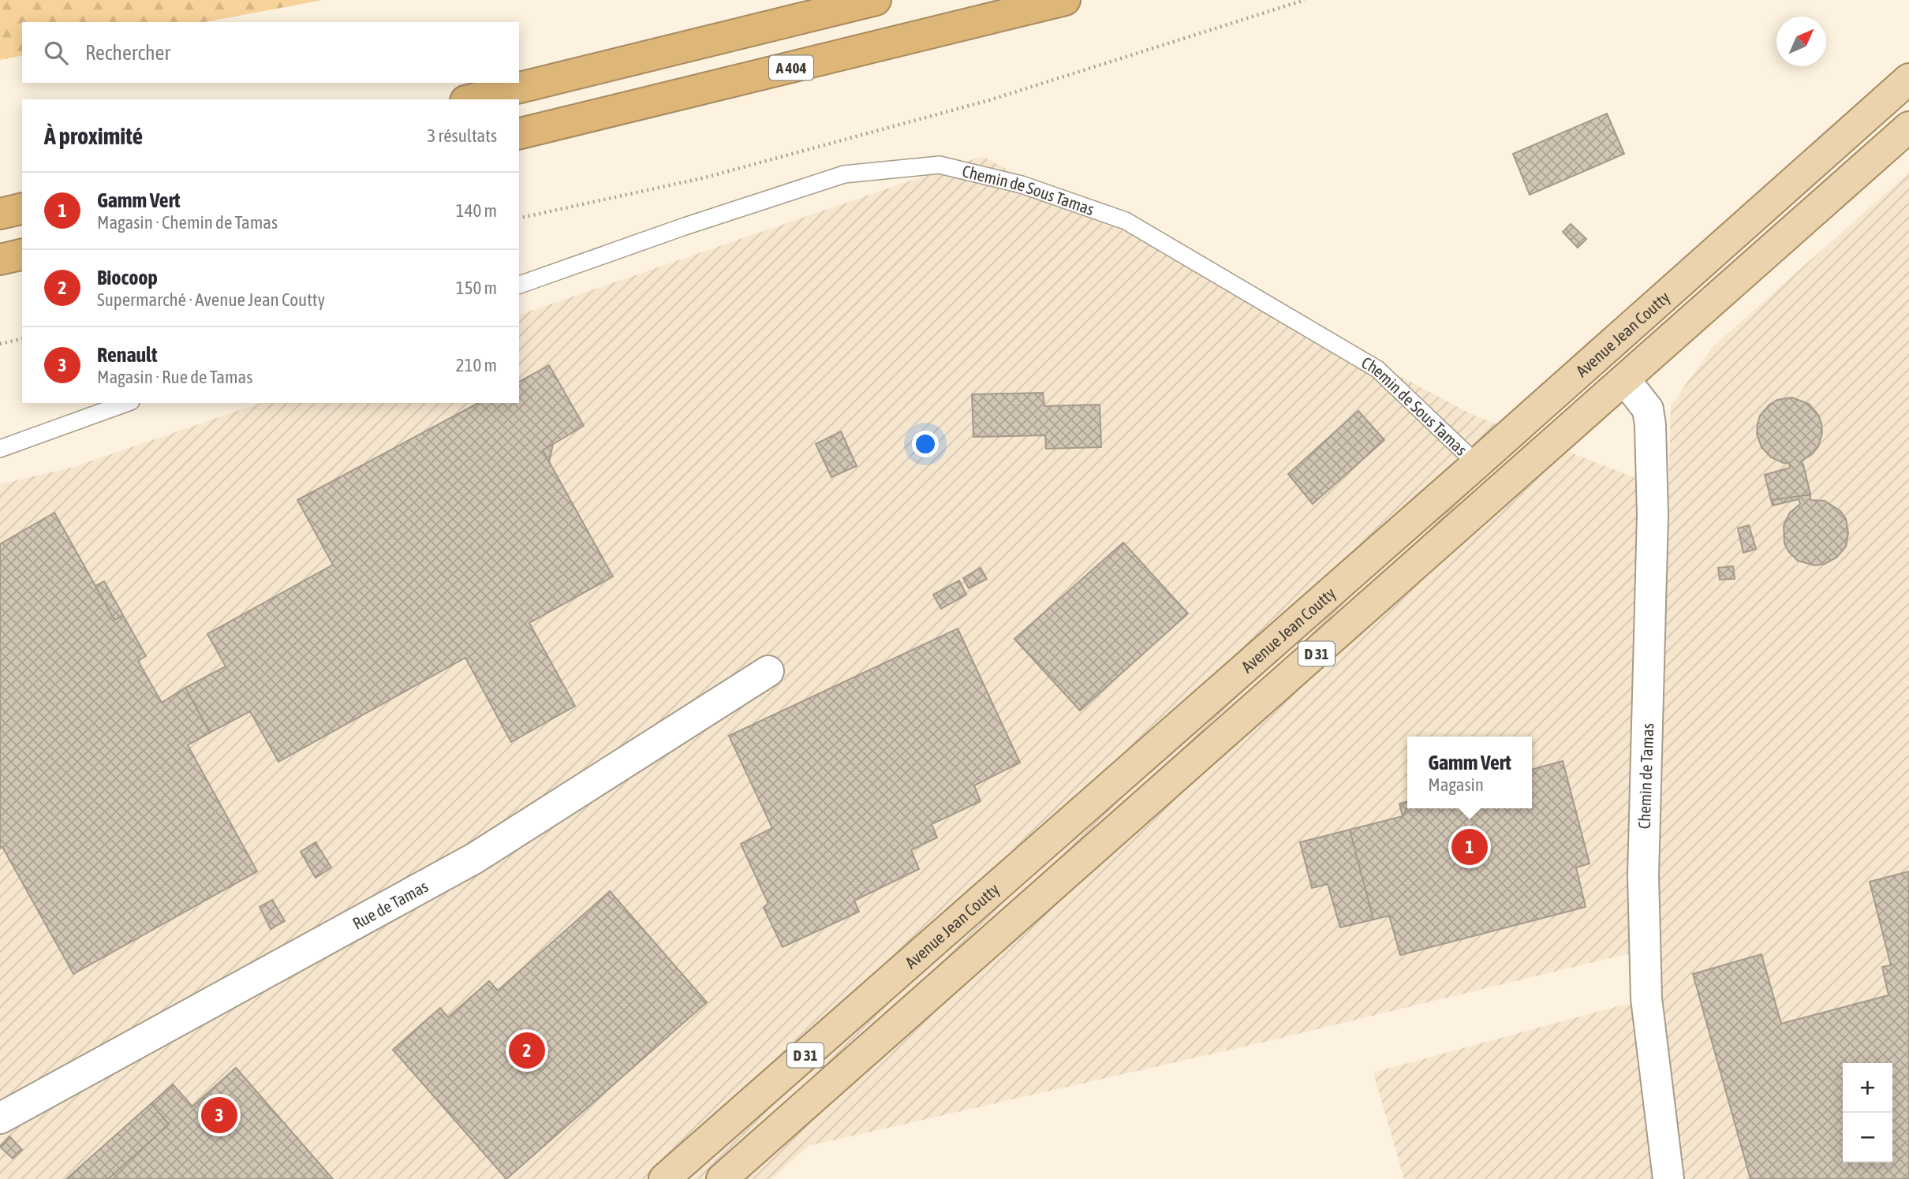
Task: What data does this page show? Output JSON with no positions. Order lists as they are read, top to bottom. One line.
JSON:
{"streets":{"highway":["A 404"],"main road":["Avenue Jean Coutty","D 31"],"street":["Chemin de Tamas","Rue de Tamas"],"lane":["Chemin de Sous Tamas"]},"crossings":[["Chemin de Sous Tamas","Avenue Jean Coutty"],["D 31","Chemin de Tamas"]],"north":"top right","page":{"search":"Rechercher","heading":["À proximité","3 résultats"],"list":[{"mark":"1","name":"Gamm Vert","note":"Magasin · Chemin de Tamas","value":"140 m"},{"mark":"2","name":"Biocoop","note":"Supermarché · Avenue Jean Coutty","value":"150 m"},{"mark":"3","name":"Renault","note":"Magasin · Rue de Tamas","value":"210 m"}],"popup":["Gamm Vert","Magasin"],"pins":["1","2","3"],"map_buttons":["+","−"]}}
